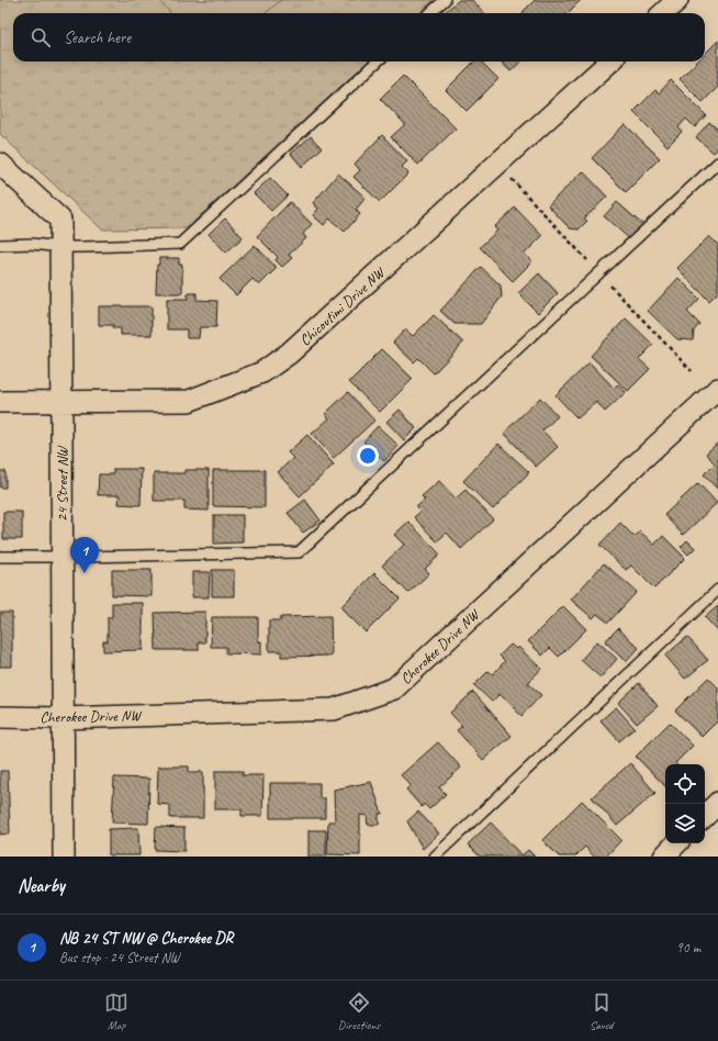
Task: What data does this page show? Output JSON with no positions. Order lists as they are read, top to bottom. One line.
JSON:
{"streets":{"street":["Chicoutimi Drive NW","24 Street NW","Cherokee Drive NW"]},"crossings":[["Chicoutimi Drive NW","24 Street NW"],["24 Street NW","Cherokee Drive NW"]],"page":{"search":"Search here","pins":"1","heading":"Nearby","list":[{"mark":"1","name":"NB 24 ST NW @ Cherokee DR","note":"Bus stop · 24 Street NW","value":"90 m"}],"nav":["Map","Directions","Saved"]}}
